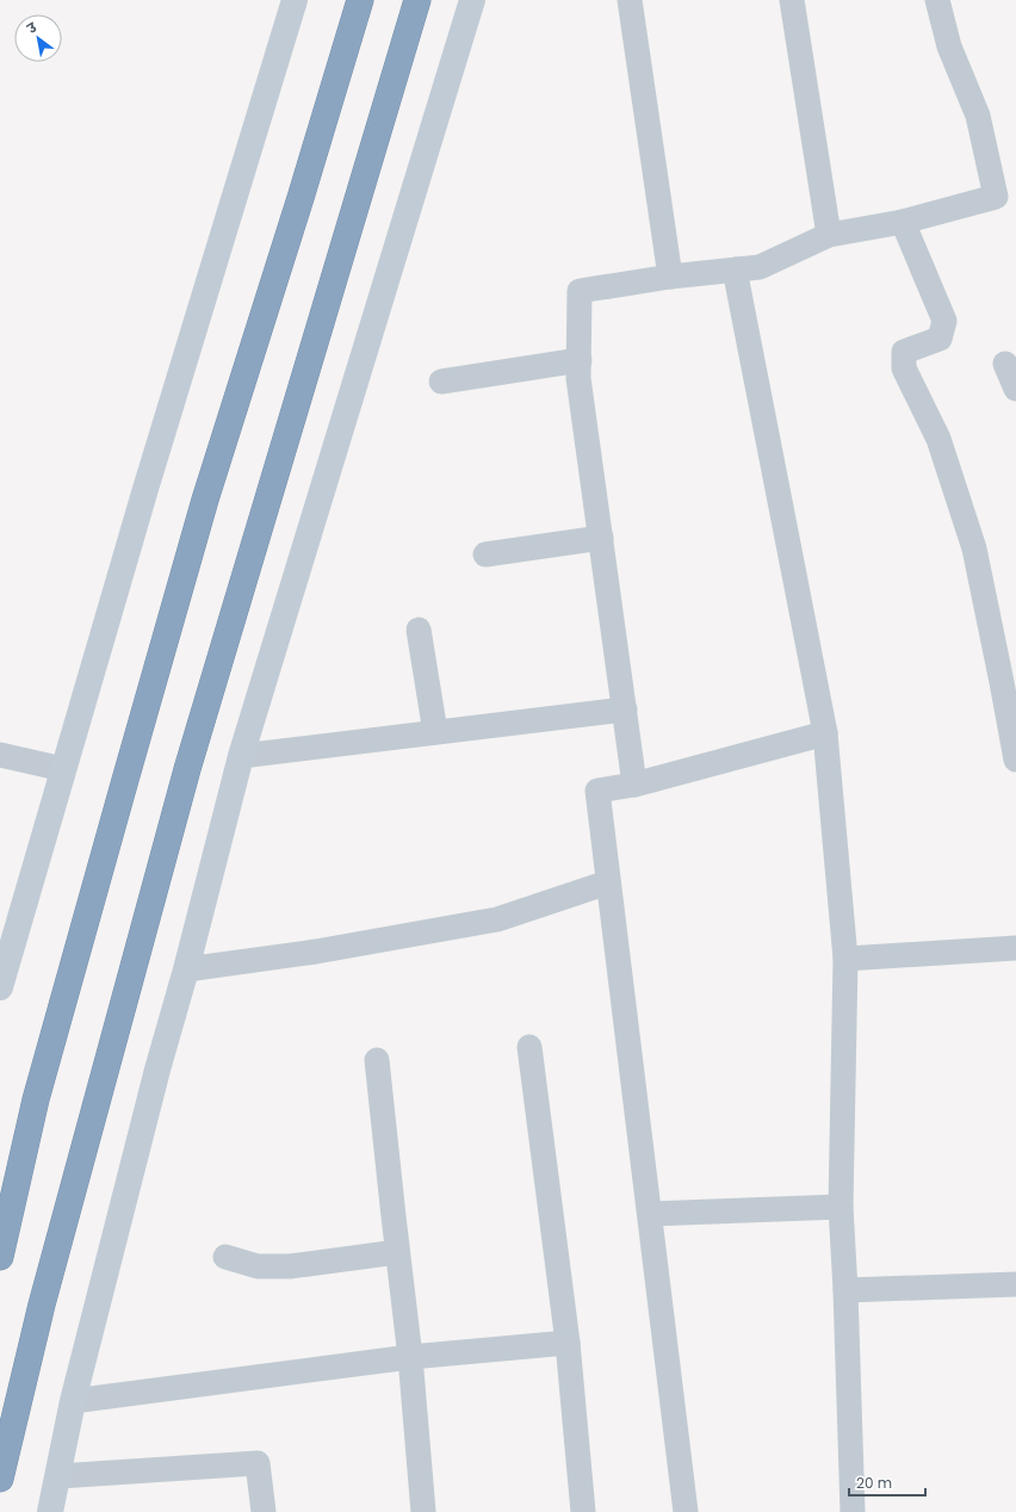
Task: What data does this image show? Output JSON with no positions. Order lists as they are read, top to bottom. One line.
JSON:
{"scale_bar":"20 m","north":"top left"}
